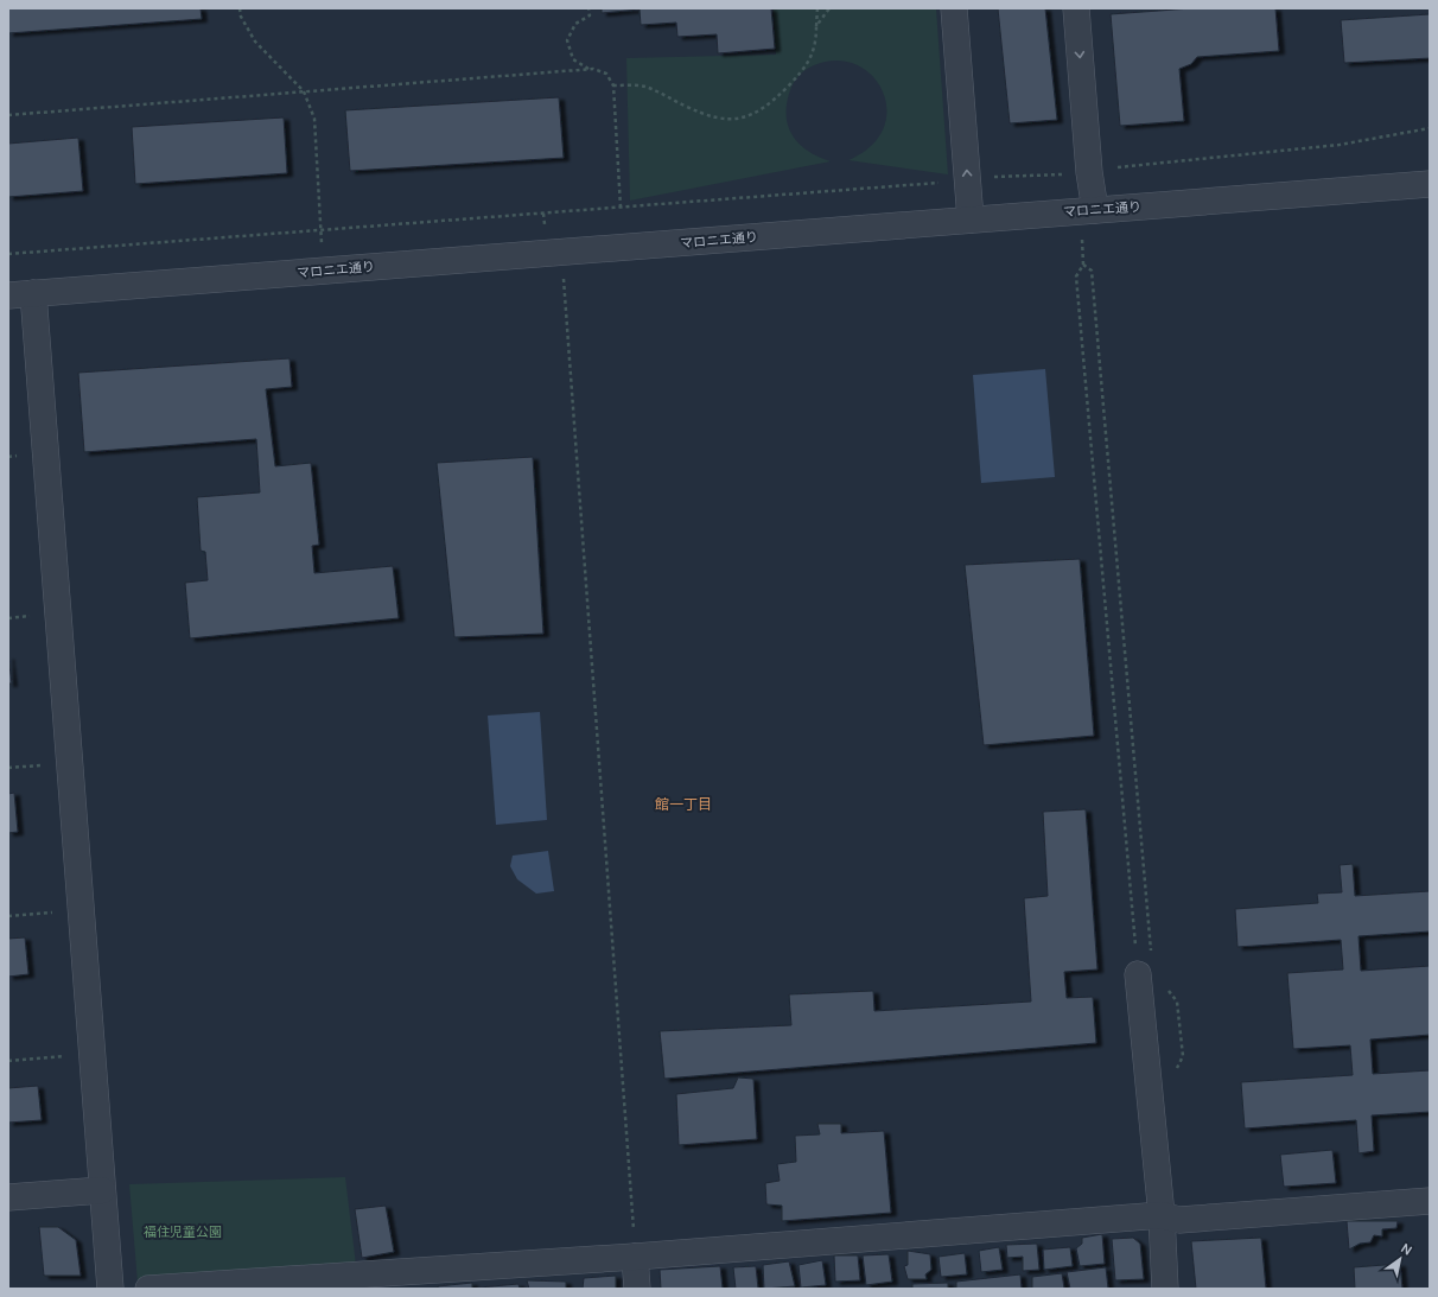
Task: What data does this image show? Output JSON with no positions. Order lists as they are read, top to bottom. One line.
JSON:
{"streets":{"street":["マロニエ通り"]},"districts":["館一丁目"],"parks":["福住児童公園"],"north":"top right"}
